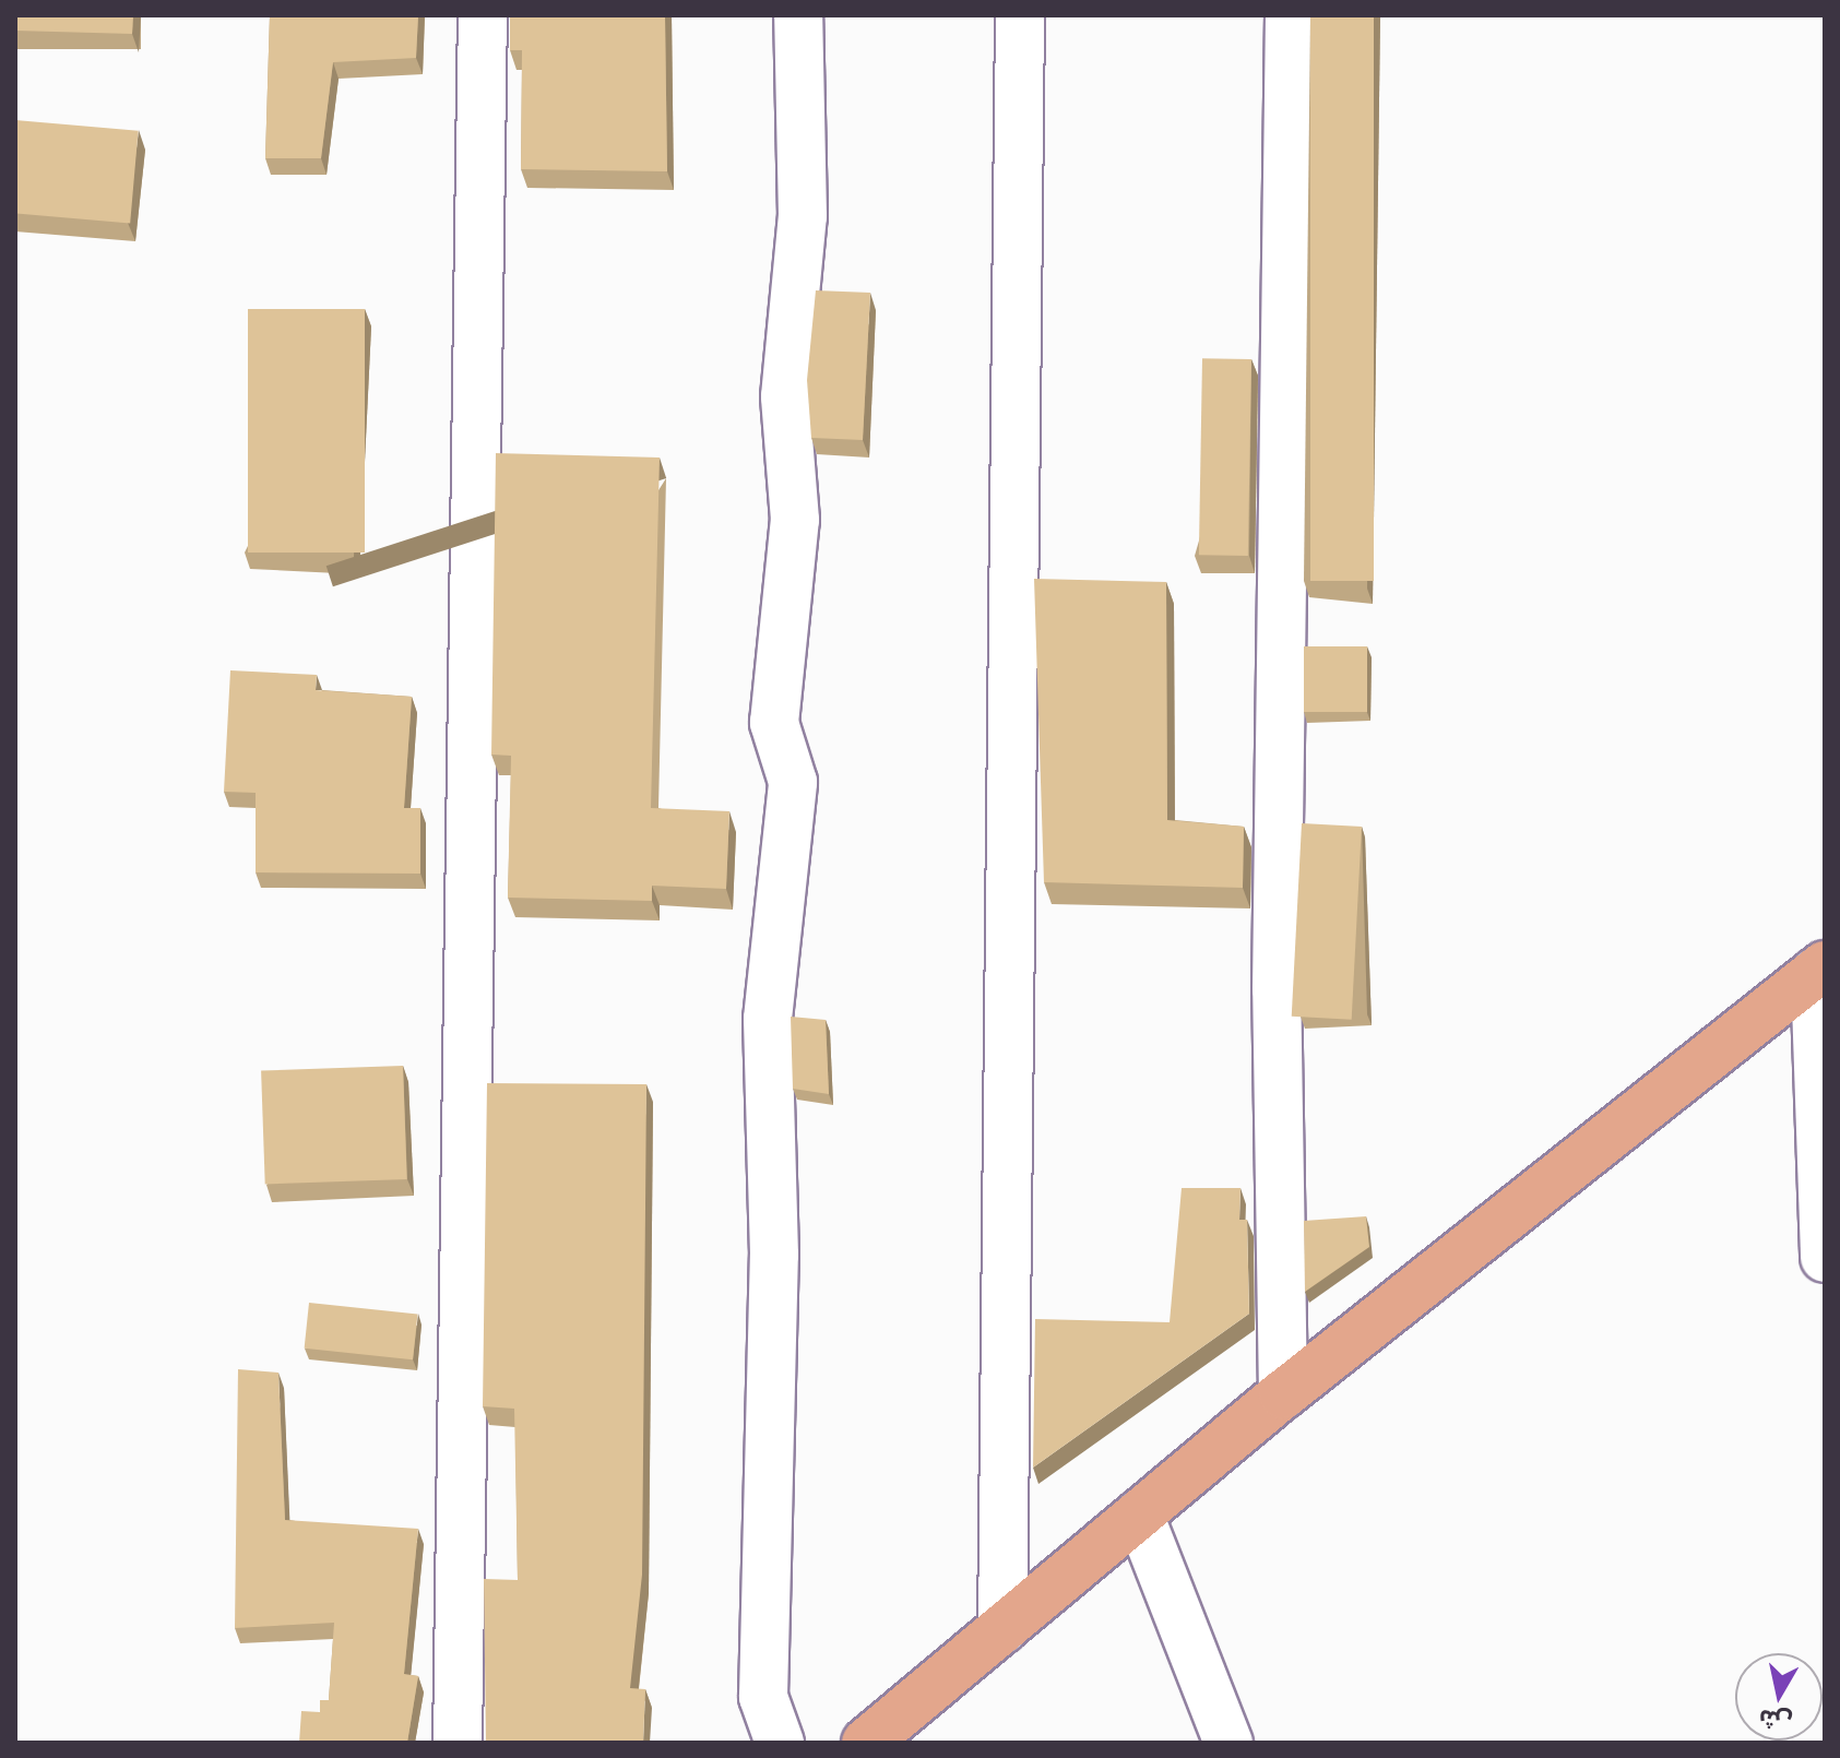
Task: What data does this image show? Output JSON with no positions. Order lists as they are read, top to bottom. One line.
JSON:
{"north":"bottom"}
